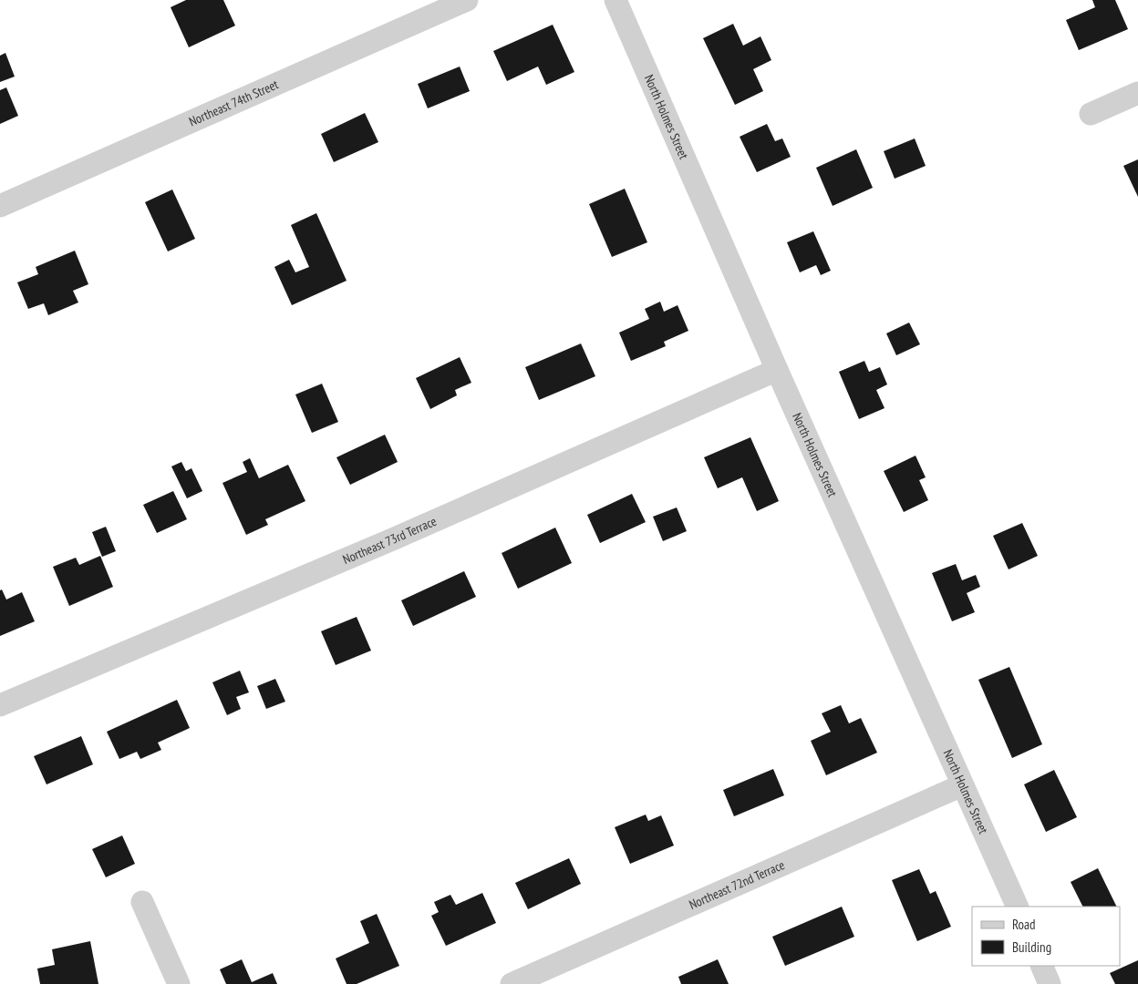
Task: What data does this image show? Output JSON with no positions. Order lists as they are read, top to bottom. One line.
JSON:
{"streets":{"street":["Northeast 74th Street","North Holmes Street","Northeast 73rd Terrace","Northeast 72nd Terrace"]},"crossings":[["North Holmes Street","Northeast 73rd Terrace"],["North Holmes Street","Northeast 72nd Terrace"]],"legend":["Road","Building"]}
